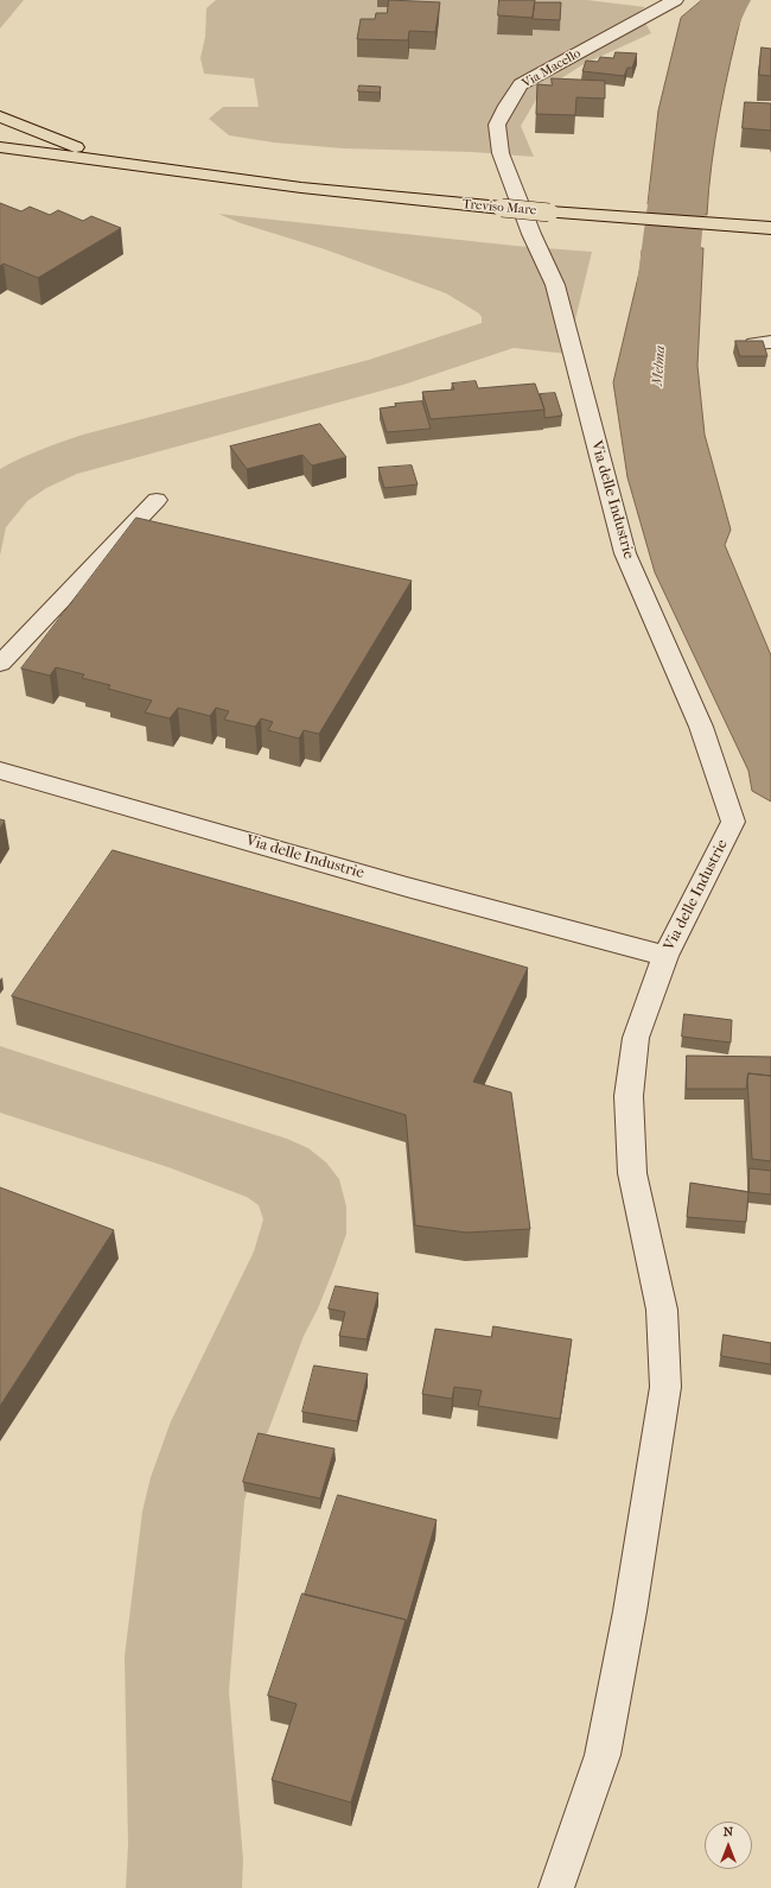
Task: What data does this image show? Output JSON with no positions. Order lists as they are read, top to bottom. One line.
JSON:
{"streets":{"highway":["Treviso Mare"],"street":["Via Macello","Via delle Industrie"]},"crossings":[["Via Macello","Via delle Industrie"]],"water":["Melma"],"north":"top"}
